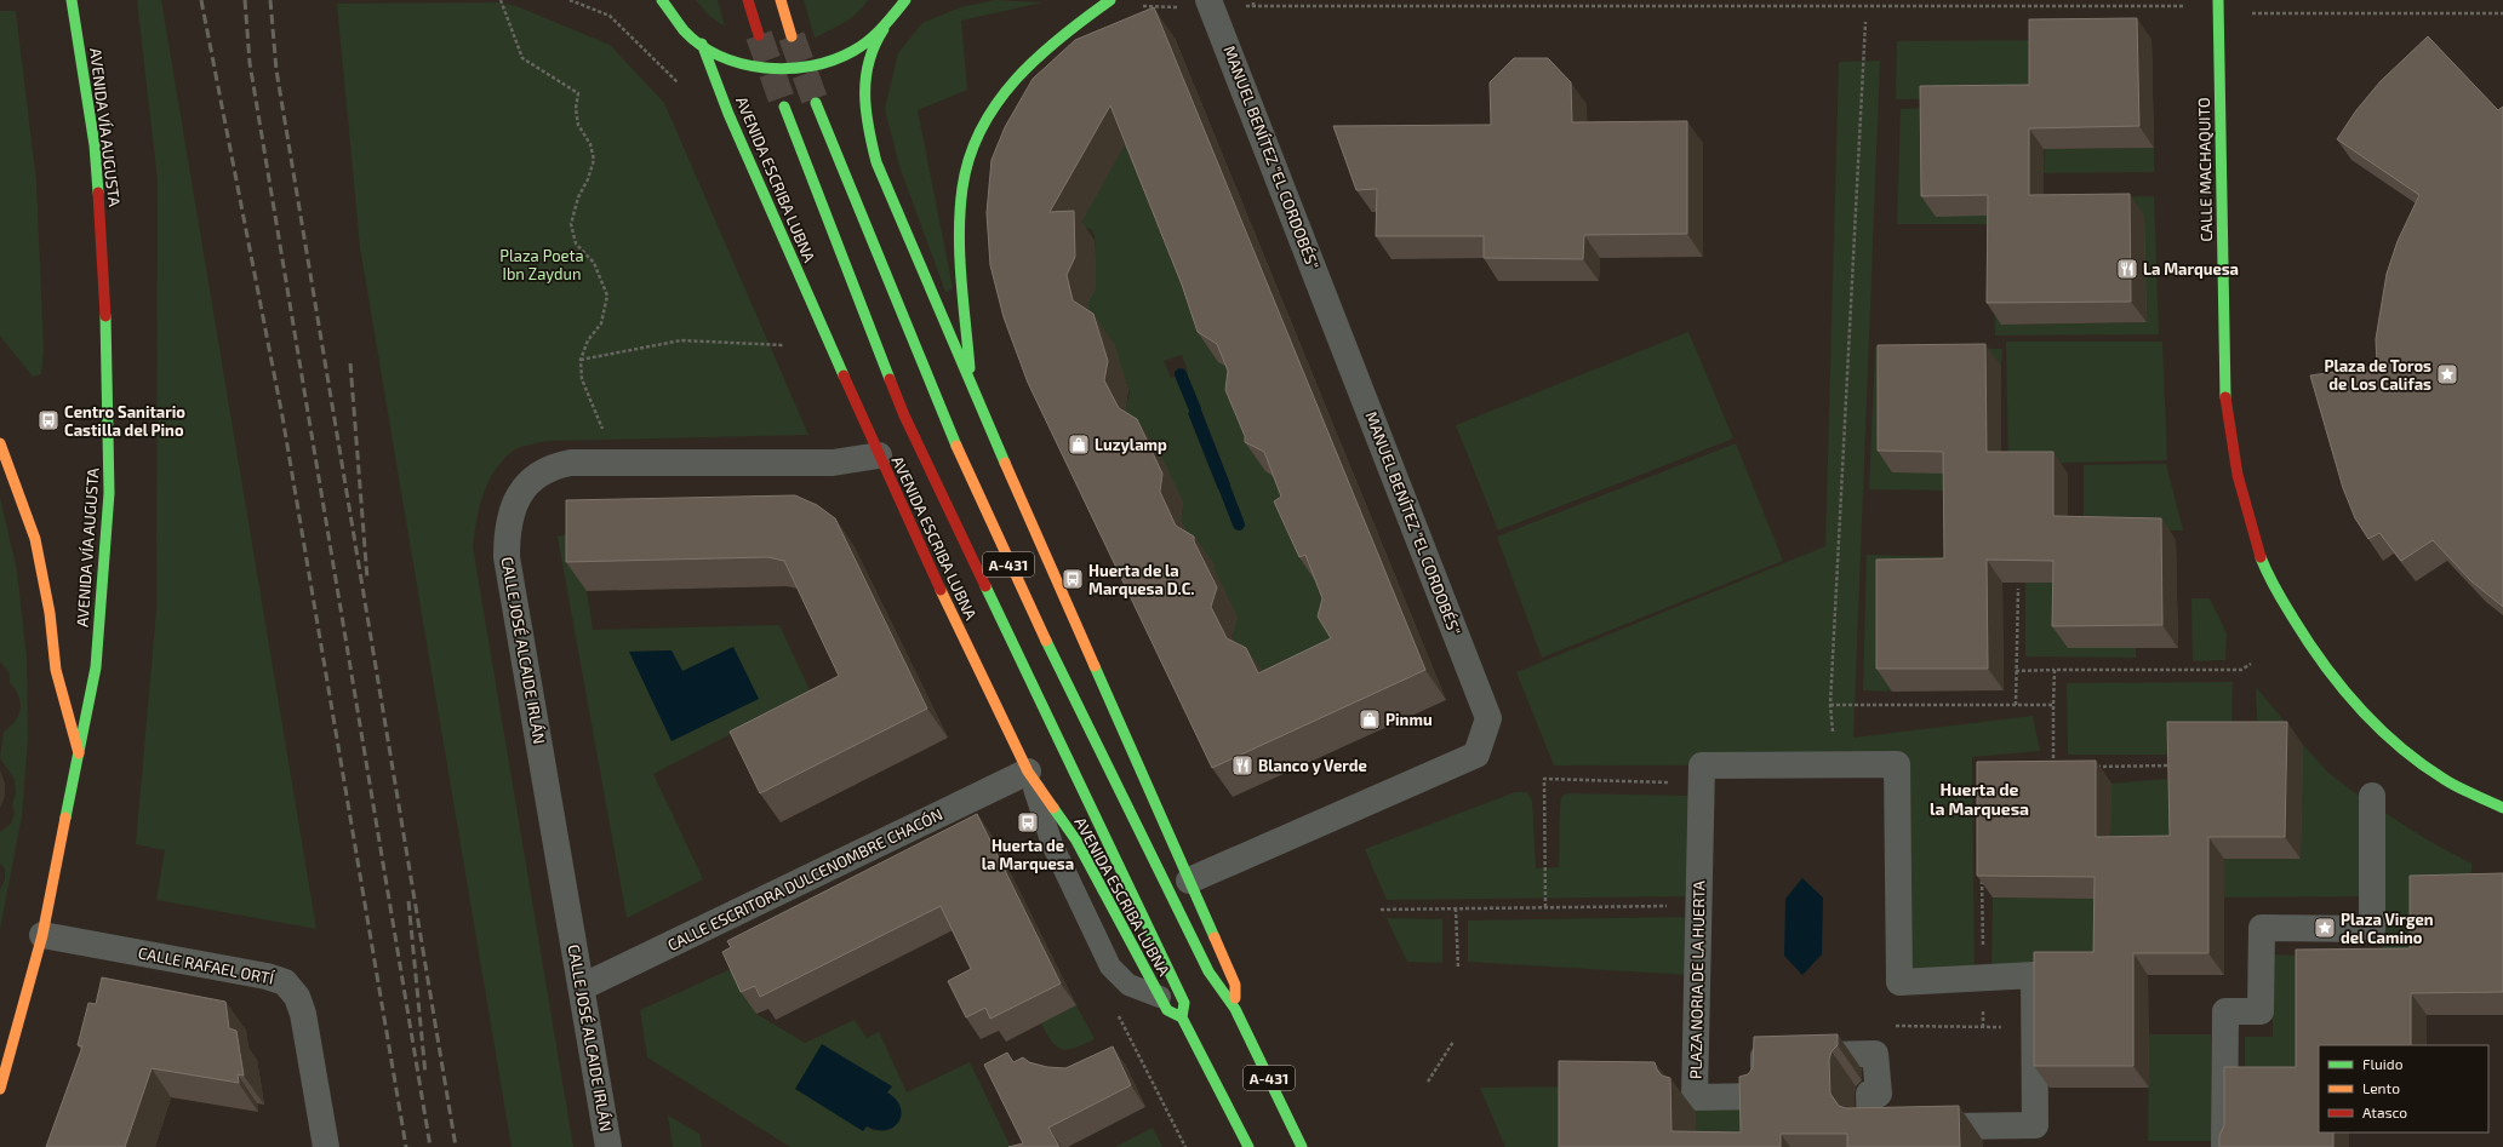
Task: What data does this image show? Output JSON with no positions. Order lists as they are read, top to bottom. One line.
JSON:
{"streets":{"main road":["AVENIDA VÍA AUGUSTA","CALLE MACHAQUITO","AVENIDA ESCRIBA LUBNA","A-431"],"street":["MANUEL BENÍTEZ \"EL CORDOBÉS\"","CALLE JOSÉ ALCAIDE IRLÁN","CALLE ESCRITORA DULCENOMBRE CHACÓN","CALLE RAFAEL ORTÍ","PLAZA NORIA DE LA HUERTA"]},"crossings":[["AVENIDA VÍA AUGUSTA","CALLE RAFAEL ORTÍ"],["AVENIDA ESCRIBA LUBNA","CALLE JOSÉ ALCAIDE IRLÁN"],["AVENIDA ESCRIBA LUBNA","CALLE ESCRITORA DULCENOMBRE CHACÓN"],["CALLE JOSÉ ALCAIDE IRLÁN","CALLE ESCRITORA DULCENOMBRE CHACÓN"]],"districts":["Huerta de la Marquesa"],"parks":["Plaza Poeta Ibn Zaydun"],"places":{"restaurant":["La Marquesa","Blanco y Verde"],"place":["Plaza de Toros de Los Califas","Plaza Virgen del Camino"],"bus stop":["Centro Sanitario Castilla del Pino","Huerta de la Marquesa D.C.","Huerta de la Marquesa"],"shop":["Luzylamp","Pinmu"]},"legend":["Fluido","Lento","Atasco"]}
